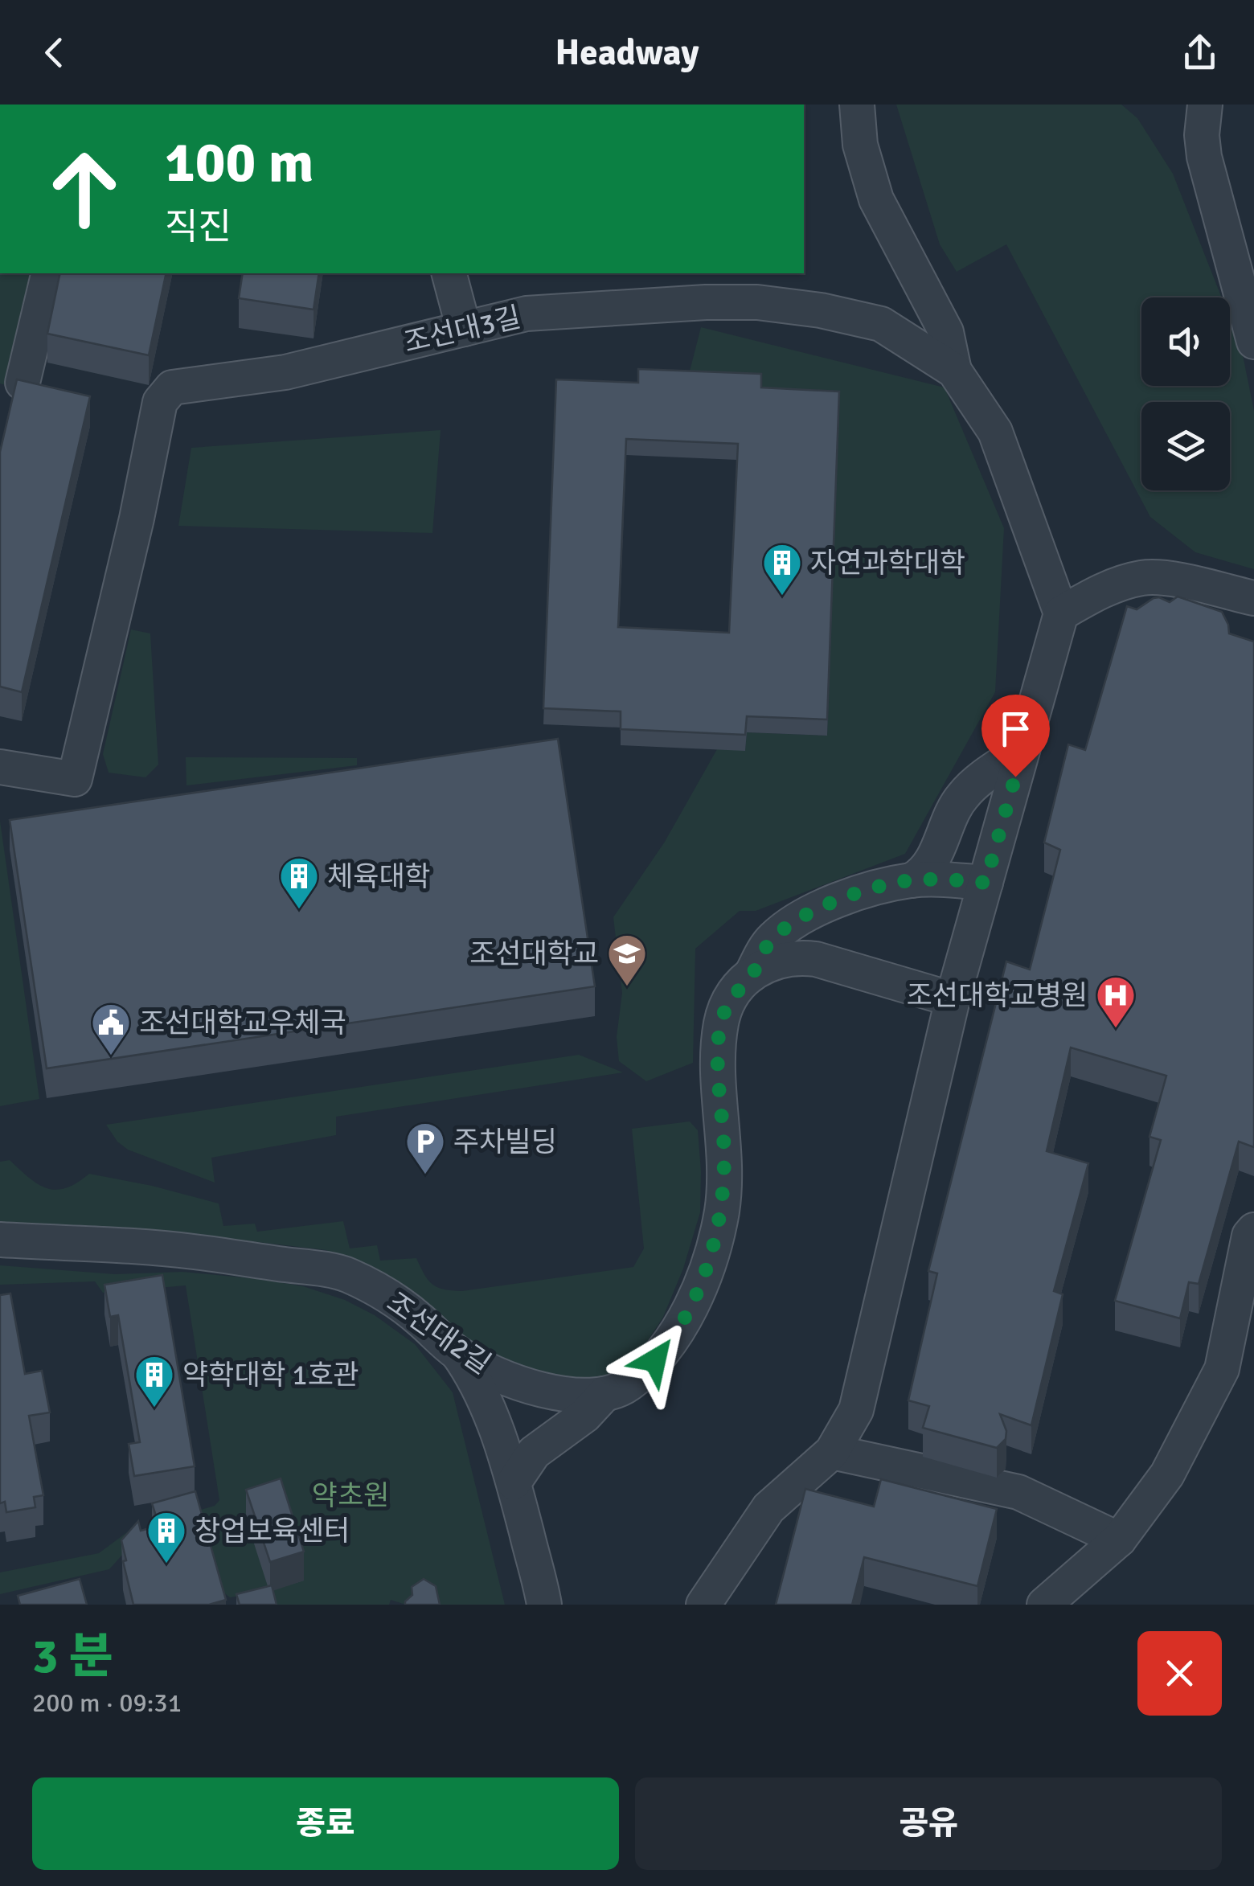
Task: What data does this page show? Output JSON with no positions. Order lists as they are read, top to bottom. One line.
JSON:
{"streets":{"street":["조선대3길","조선대2길"]},"parks":["약초원"],"places":{"building":["자연과학대학","체육대학","약학대학 1호관","창업보육센터"],"school or university":["조선대학교"],"hospital":["조선대학교병원"],"public building":["조선대학교우체국"],"parking":["주차빌딩"]},"page":{"header":"Headway","turn":["100 m","직진"],"heading":["3 분","200 m · 09:31"],"buttons":["종료","공유"]}}
